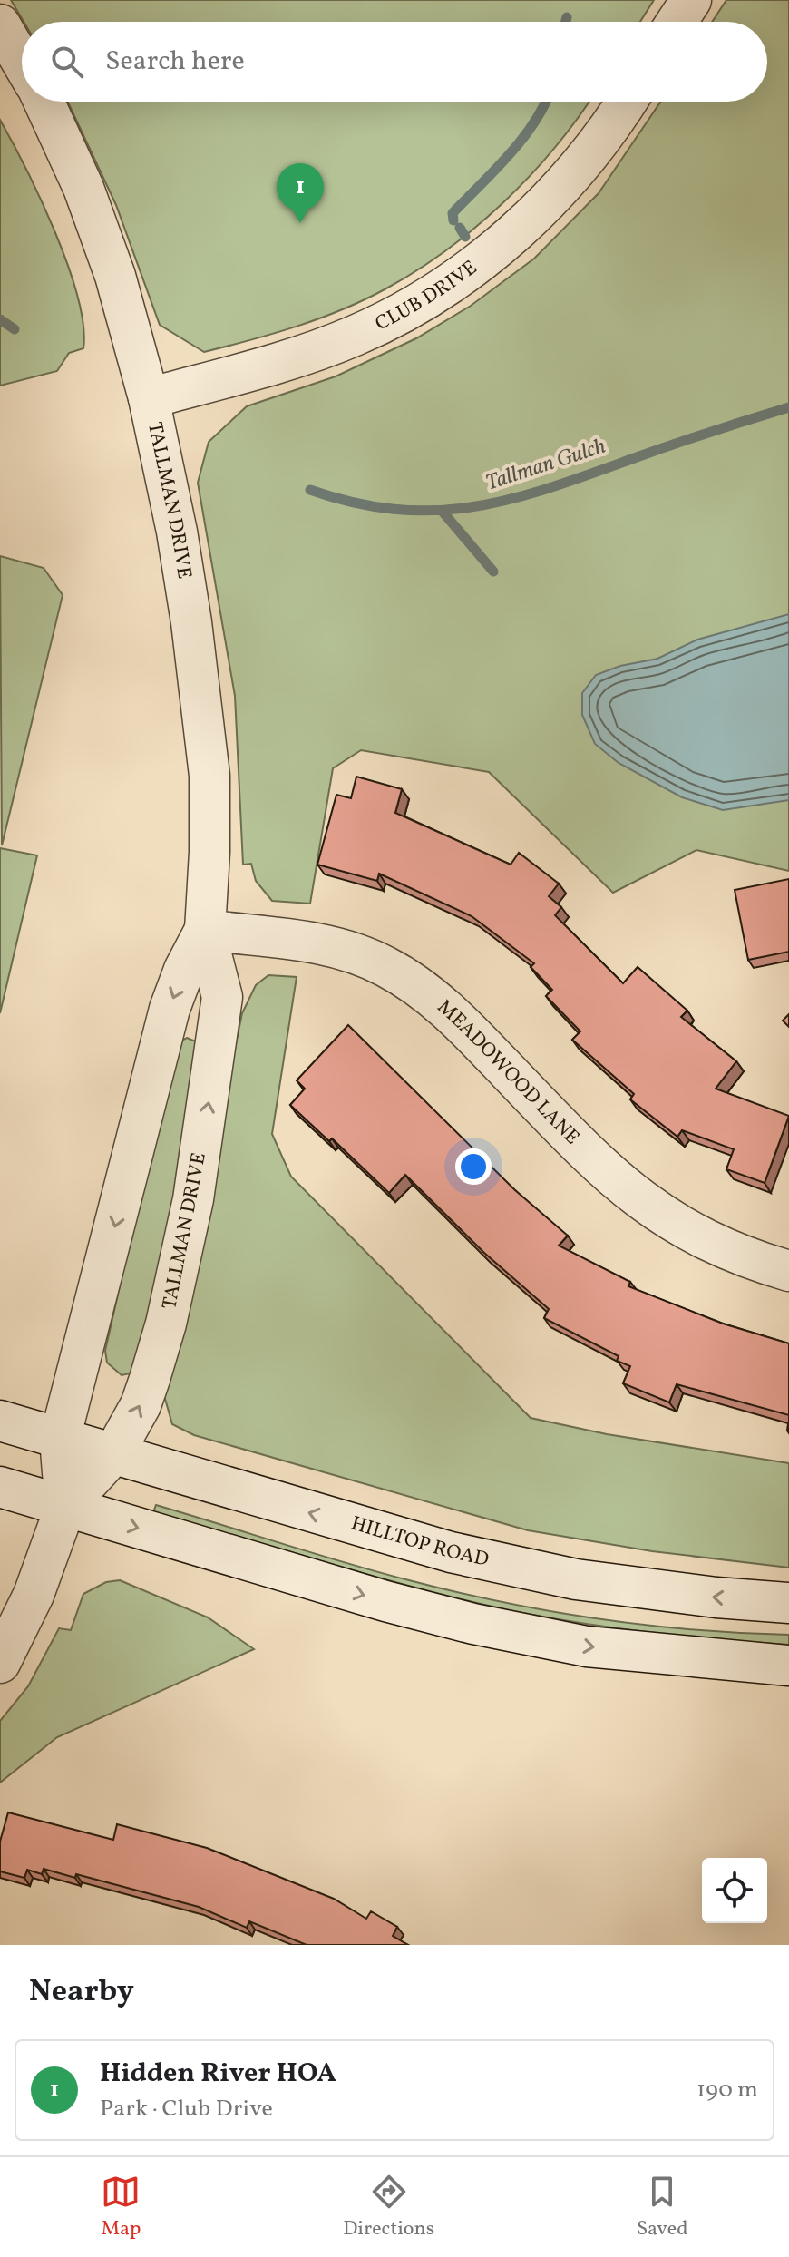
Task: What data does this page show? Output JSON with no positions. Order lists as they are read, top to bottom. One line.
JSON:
{"streets":{"street":["CLUB DRIVE","TALLMAN DRIVE","MEADOWOOD LANE","HILLTOP ROAD"]},"crossings":[["CLUB DRIVE","TALLMAN DRIVE"],["TALLMAN DRIVE","MEADOWOOD LANE"],["TALLMAN DRIVE","HILLTOP ROAD"]],"water":["Tallman Gulch"],"page":{"search":"Search here","pins":"1","heading":"Nearby","list":[{"mark":"1","name":"Hidden River HOA","note":"Park · Club Drive","value":"190 m"}],"nav":["Map","Directions","Saved"]}}
